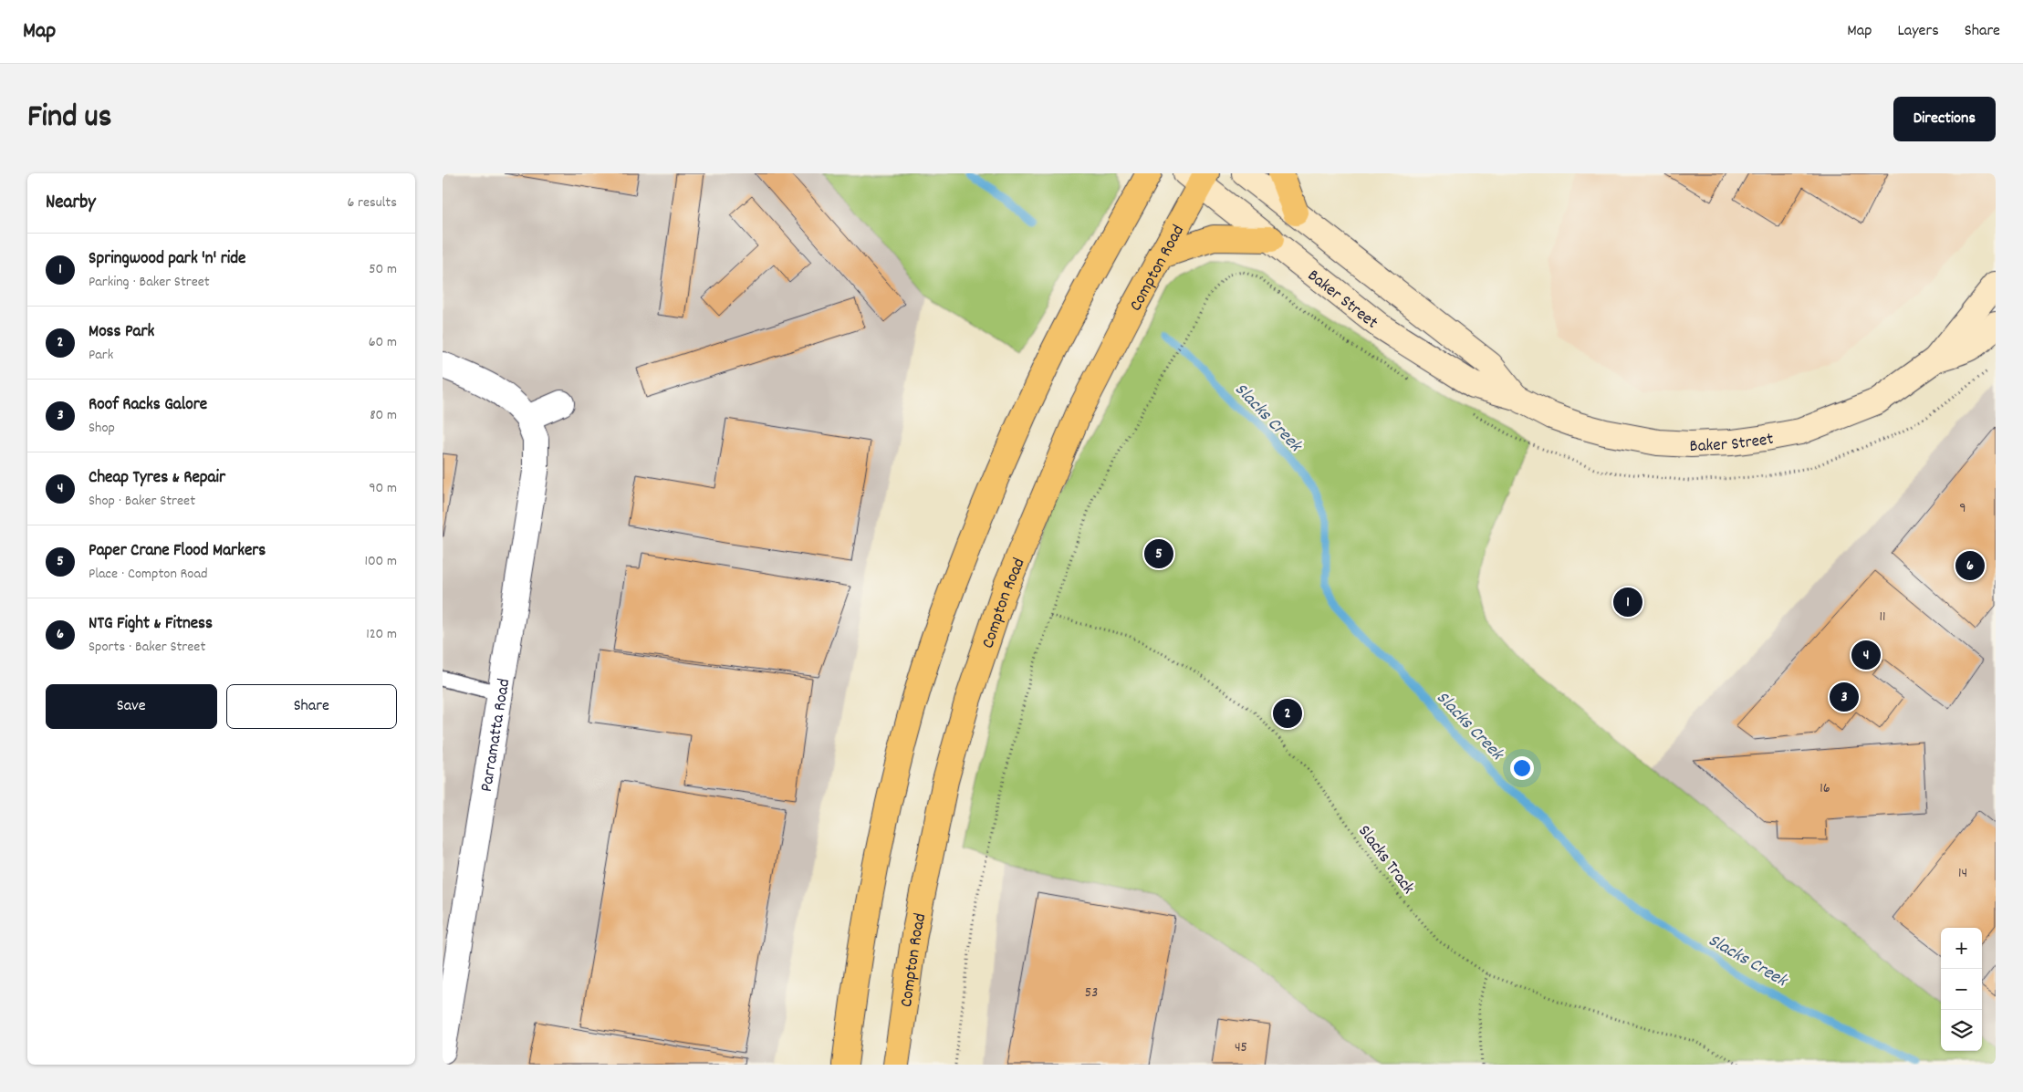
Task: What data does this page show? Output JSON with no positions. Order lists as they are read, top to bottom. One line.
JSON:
{"streets":{"main road":["Compton Road"],"street":["Baker Street","Parramatta Road"],"path":["Slacks Track"]},"crossings":[["Compton Road","Baker Street"]],"water":["Slacks Creek"],"house_numbers":["9","11","16","14","53","45"],"page":{"header":"Map","nav":["Map","Layers","Share"],"title":"Find us","buttons":["Directions",["Save","Share"]],"heading":["Nearby","6 results"],"list":[{"mark":"1","name":"Springwood park 'n' ride","note":"Parking · Baker Street","value":"50 m"},{"mark":"2","name":"Moss Park","note":"Park","value":"60 m"},{"mark":"3","name":"Roof Racks Galore","note":"Shop","value":"80 m"},{"mark":"4","name":"Cheap Tyres & Repair","note":"Shop · Baker Street","value":"90 m"},{"mark":"5","name":"Paper Crane Flood Markers","note":"Place · Compton Road","value":"100 m"},{"mark":"6","name":"NTG Fight & Fitness","note":"Sports · Baker Street","value":"120 m"}],"pins":["5","6","1","4","3","2"],"map_buttons":["+","−"]}}
